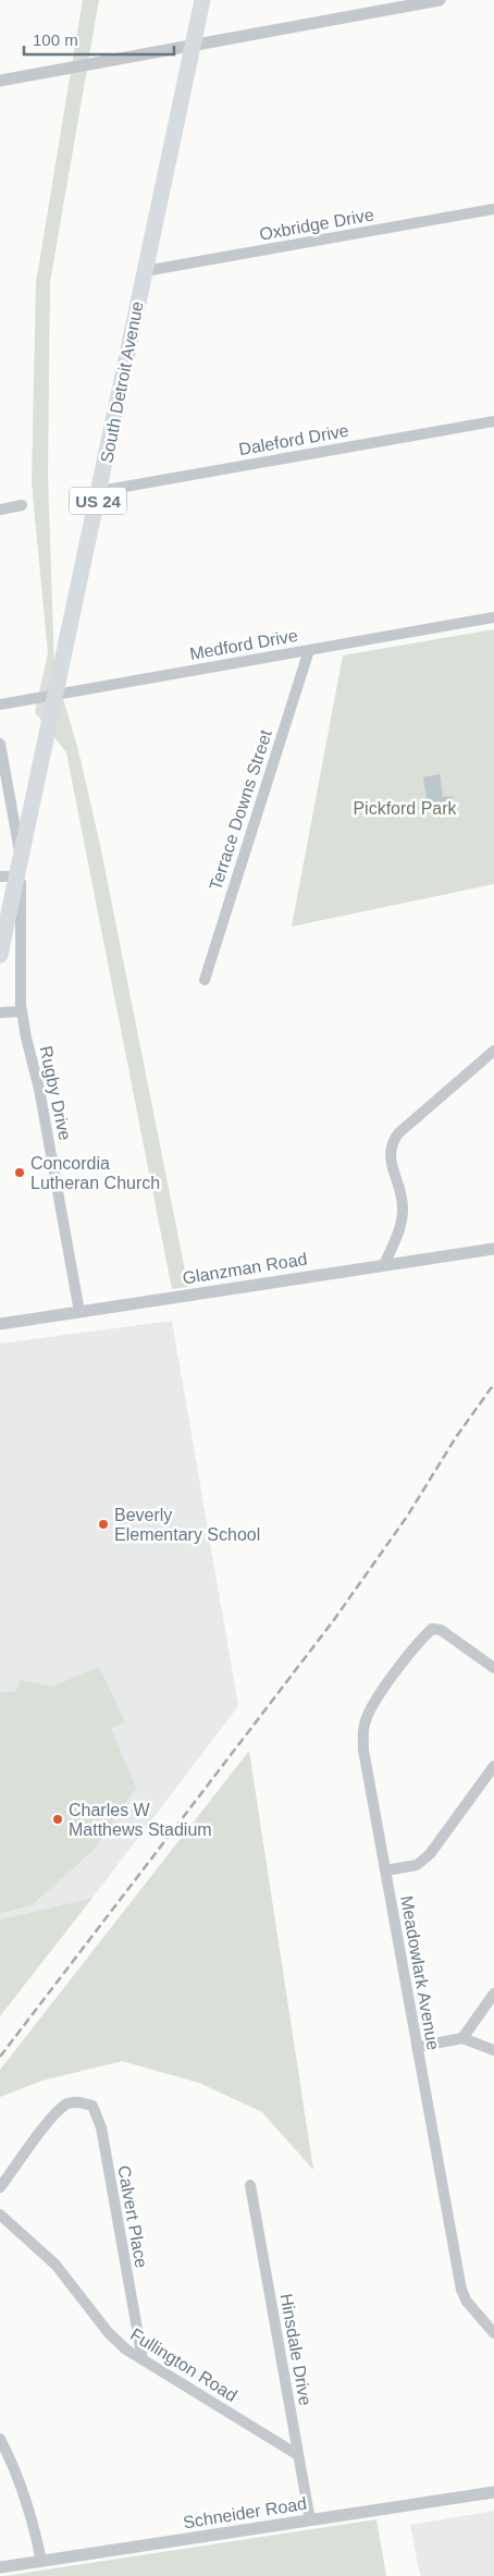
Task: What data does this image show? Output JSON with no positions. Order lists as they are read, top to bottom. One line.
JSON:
{"streets":{"main road":["South Detroit Avenue","US 24"],"street":["Oxbridge Drive","Daleford Drive","Medford Drive","Terrace Downs Street","Rugby Drive","Glanzman Road","Meadowlark Avenue","Calvert Place","Hinsdale Drive","Fullington Road","Schneider Road"]},"crossings":[["Oxbridge Drive","South Detroit Avenue"],["South Detroit Avenue","Daleford Drive"],["South Detroit Avenue","Medford Drive"],["South Detroit Avenue","Rugby Drive"],["Medford Drive","Terrace Downs Street"],["Rugby Drive","Glanzman Road"],["Calvert Place","Fullington Road"],["Hinsdale Drive","Fullington Road"],["Hinsdale Drive","Schneider Road"]],"parks":["Pickford Park"],"places":["Concordia Lutheran Church","Beverly Elementary School","Charles W Matthews Stadium"],"scale_bar":"100 m"}
